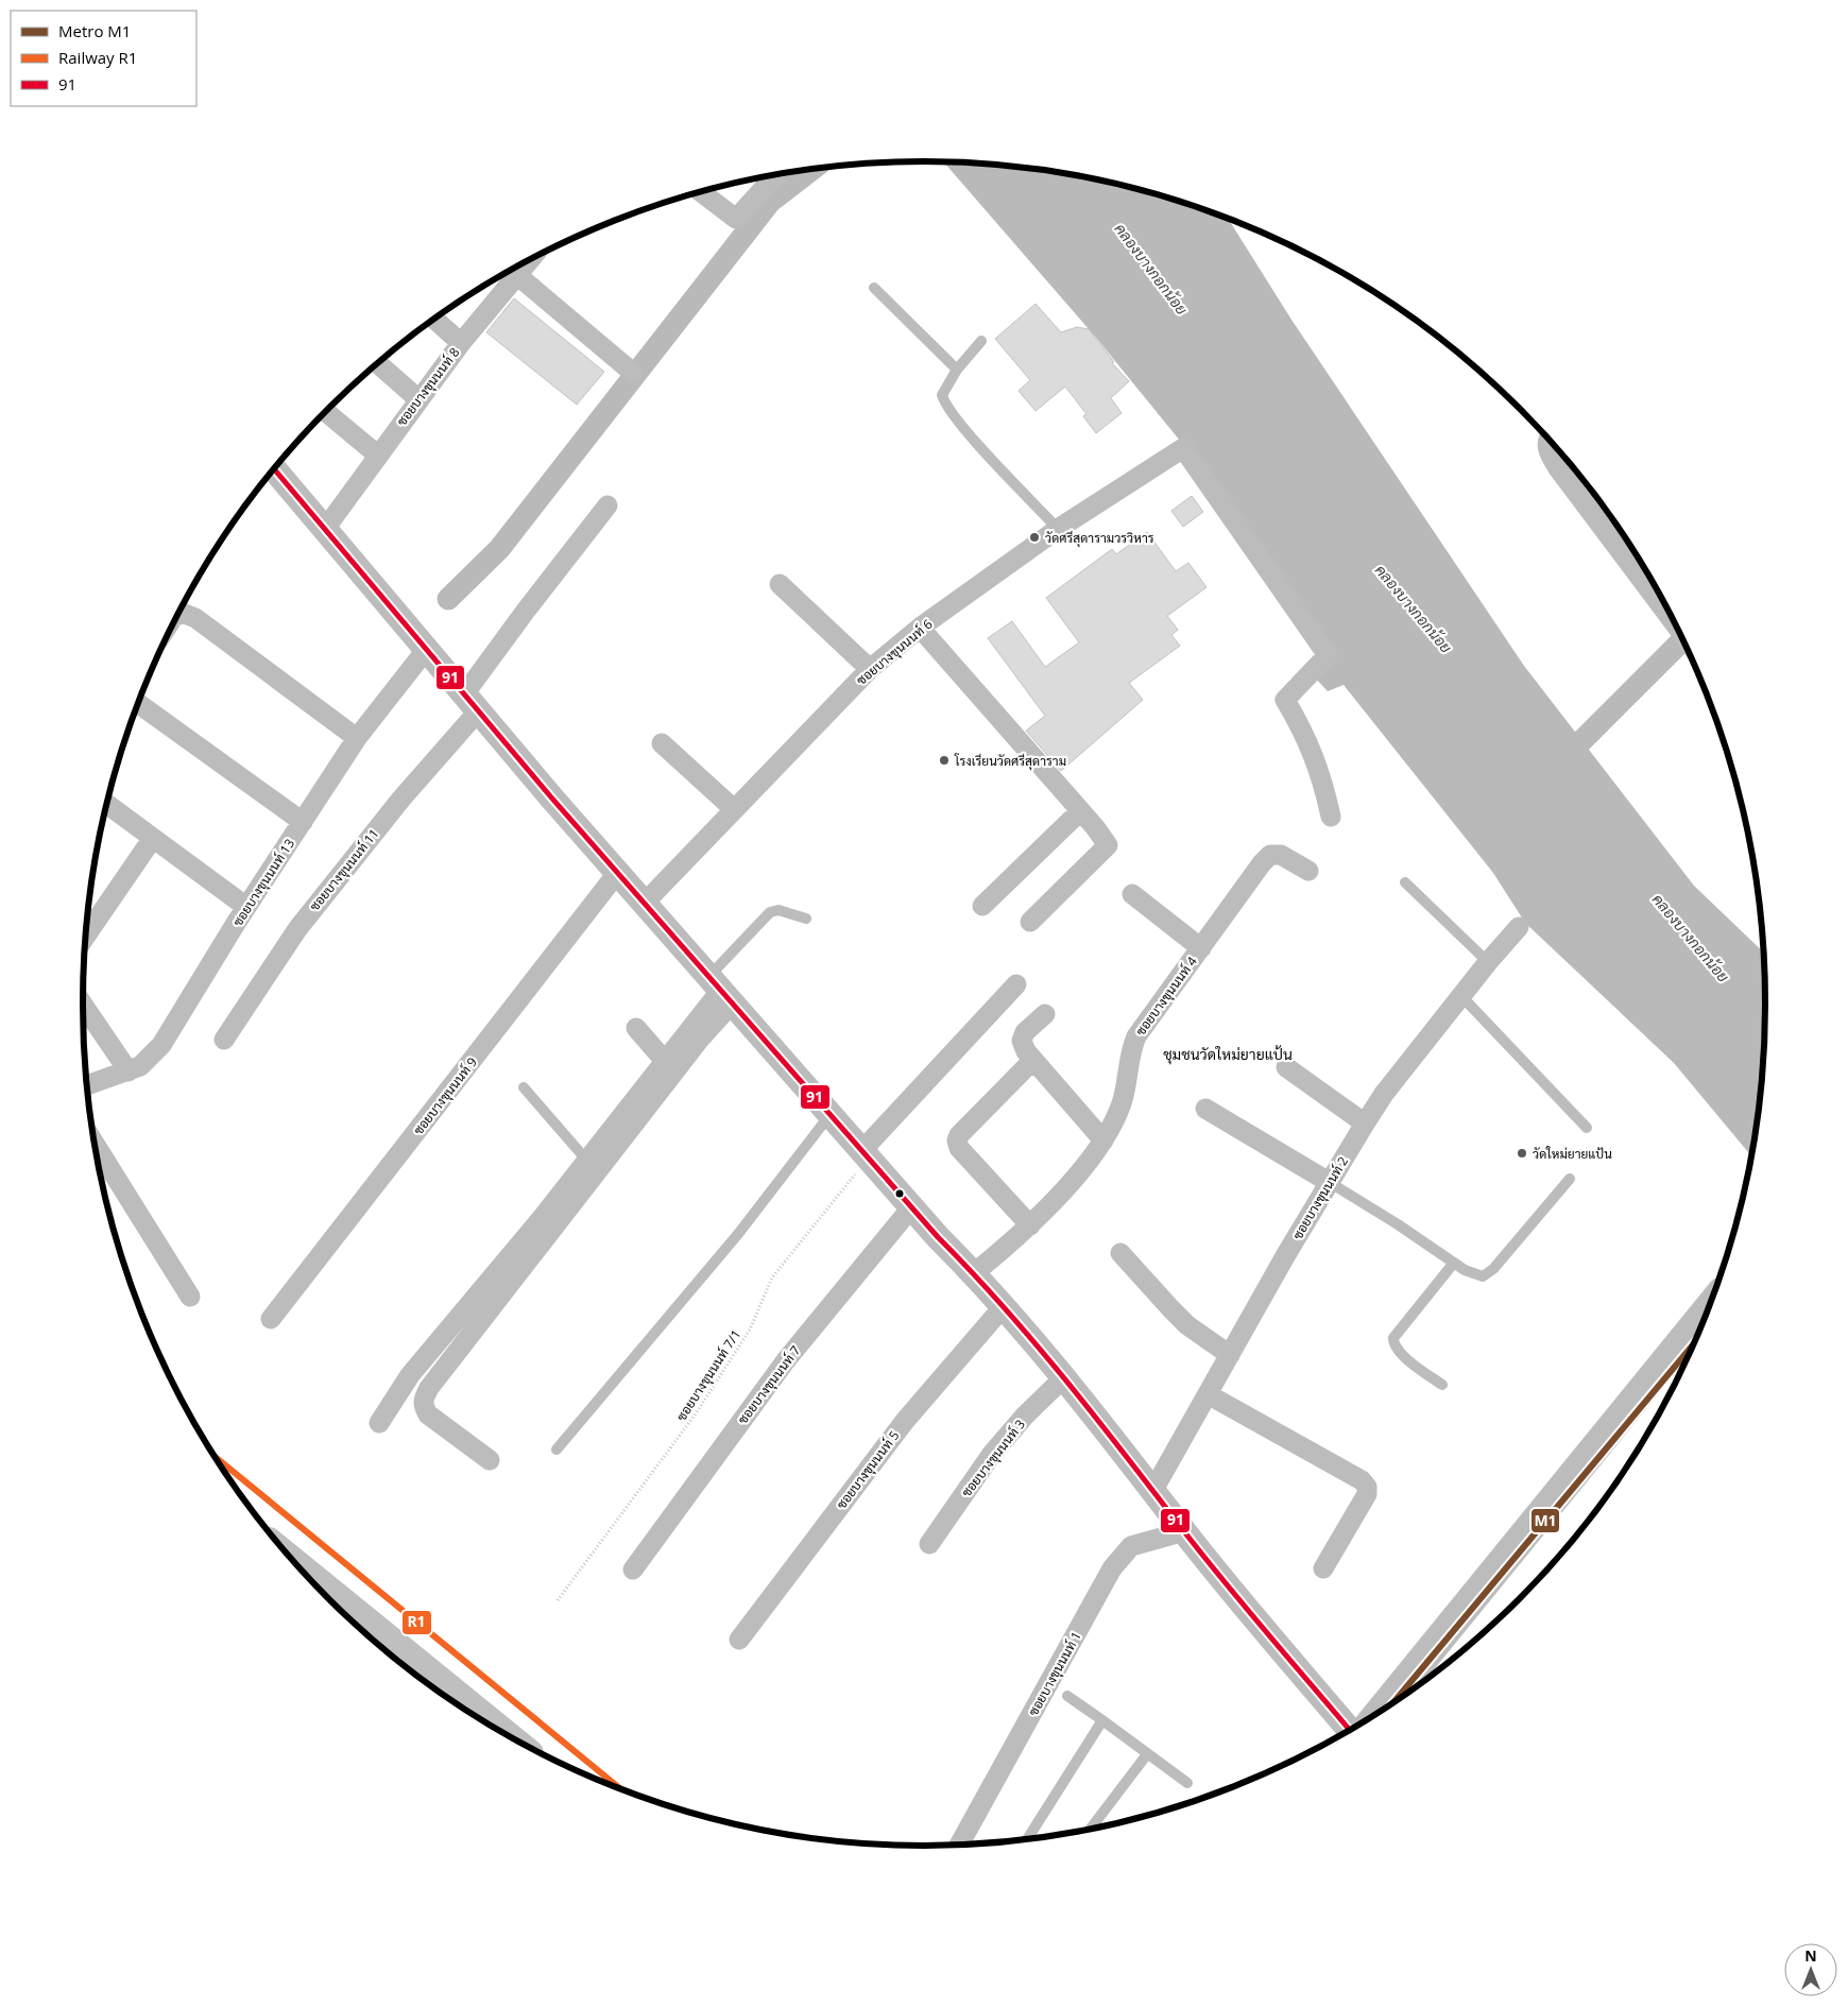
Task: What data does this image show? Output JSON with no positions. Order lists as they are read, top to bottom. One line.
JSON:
{"streets":{"street":["ซอยบางขุนนนท์ 8","ซอยบางขุนนนท์ 6","ซอยบางขุนนนท์ 11","ซอยบางขุนนนท์ 13","ซอยบางขุนนนท์ 4","ซอยบางขุนนนท์ 9","ซอยบางขุนนนท์ 2","ซอยบางขุนนนท์ 7","ซอยบางขุนนนท์ 3","ซอยบางขุนนนท์ 5","ซอยบางขุนนนท์ 1"],"path":["ซอยบางขุนนนท์ 7/1"]},"districts":["ชุมชนวัดใหม่ยายแป้น"],"water":["คลองบางกอกน้อย"],"places":["วัดศรีสุดารามวรวิหาร","โรงเรียนวัดศรีสุดาราม","วัดใหม่ยายแป้น"],"lines":["transit line 91","metro line M1","rail line R1"],"legend":["Metro M1","Railway R1","91"],"north":"top"}
